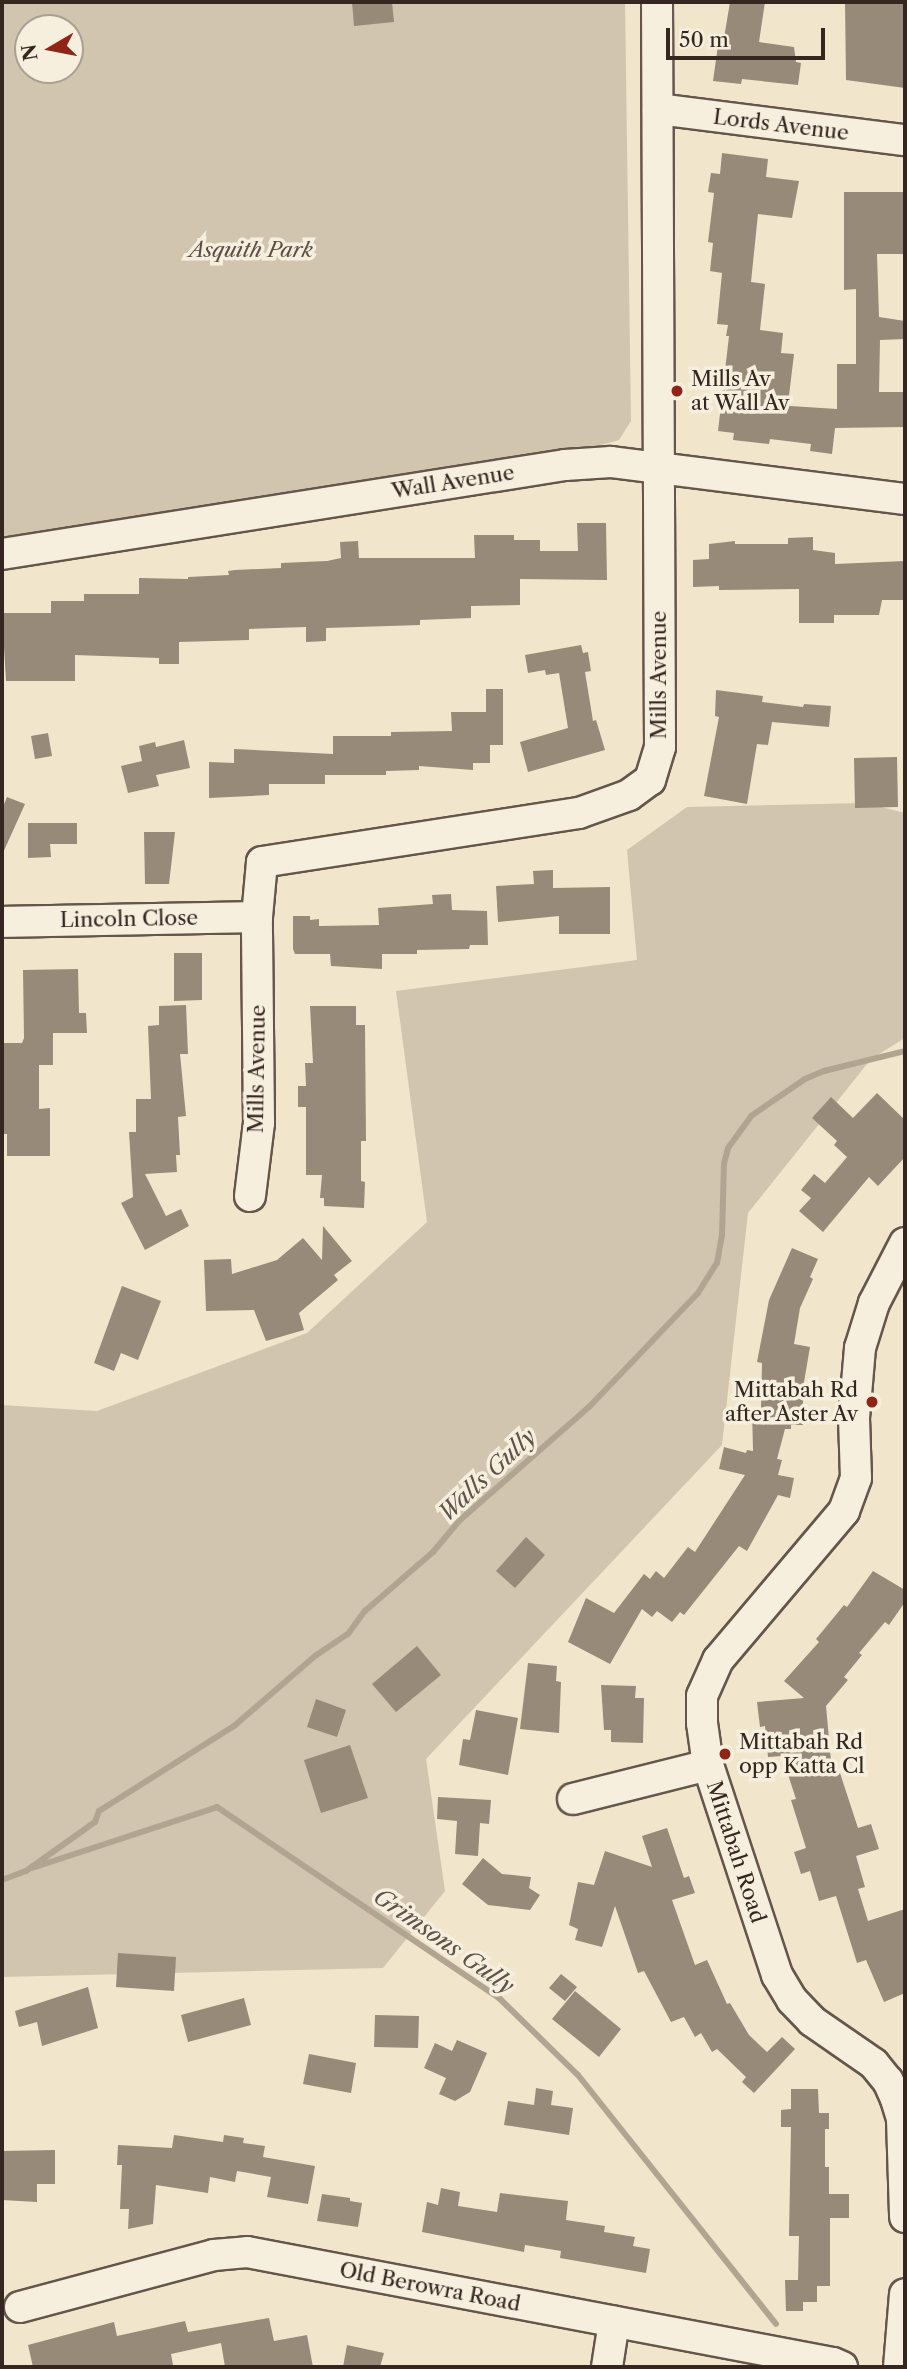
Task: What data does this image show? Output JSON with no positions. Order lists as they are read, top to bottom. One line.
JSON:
{"streets":{"street":["Lords Avenue","Wall Avenue","Mills Avenue","Lincoln Close","Mittabah Road","Old Berowra Road"]},"crossings":[["Lords Avenue","Mills Avenue"],["Wall Avenue","Mills Avenue"],["Mills Avenue","Lincoln Close"]],"water":["Walls Gully","Grimsons Gully"],"parks":["Asquith Park"],"places":["Mills Av at Wall Av","Mittabah Rd after Aster Av","Mittabah Rd opp Katta Cl"],"scale_bar":"50 m","north":"left"}
